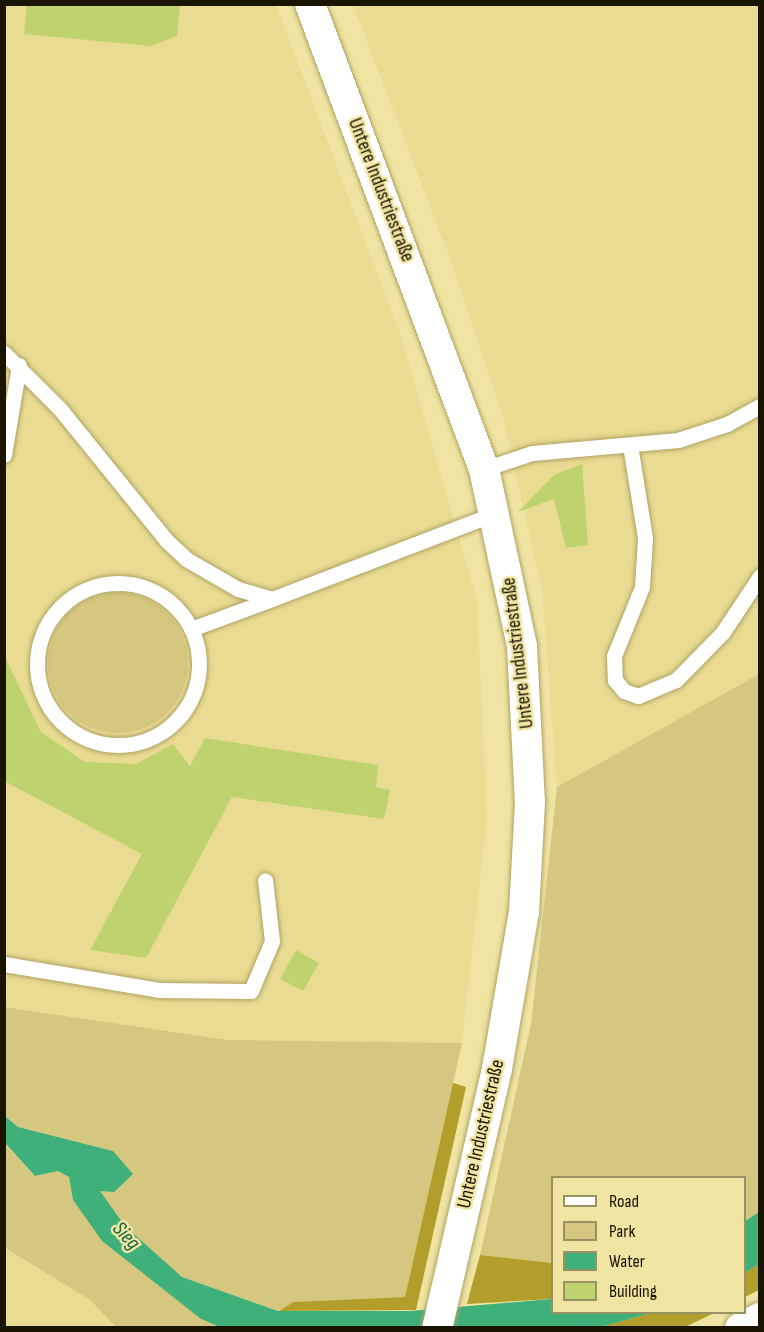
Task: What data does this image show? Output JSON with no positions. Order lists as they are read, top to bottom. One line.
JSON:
{"streets":{"street":["Untere Industriestraße"]},"water":["Sieg"],"legend":["Road","Park","Water","Building"]}
